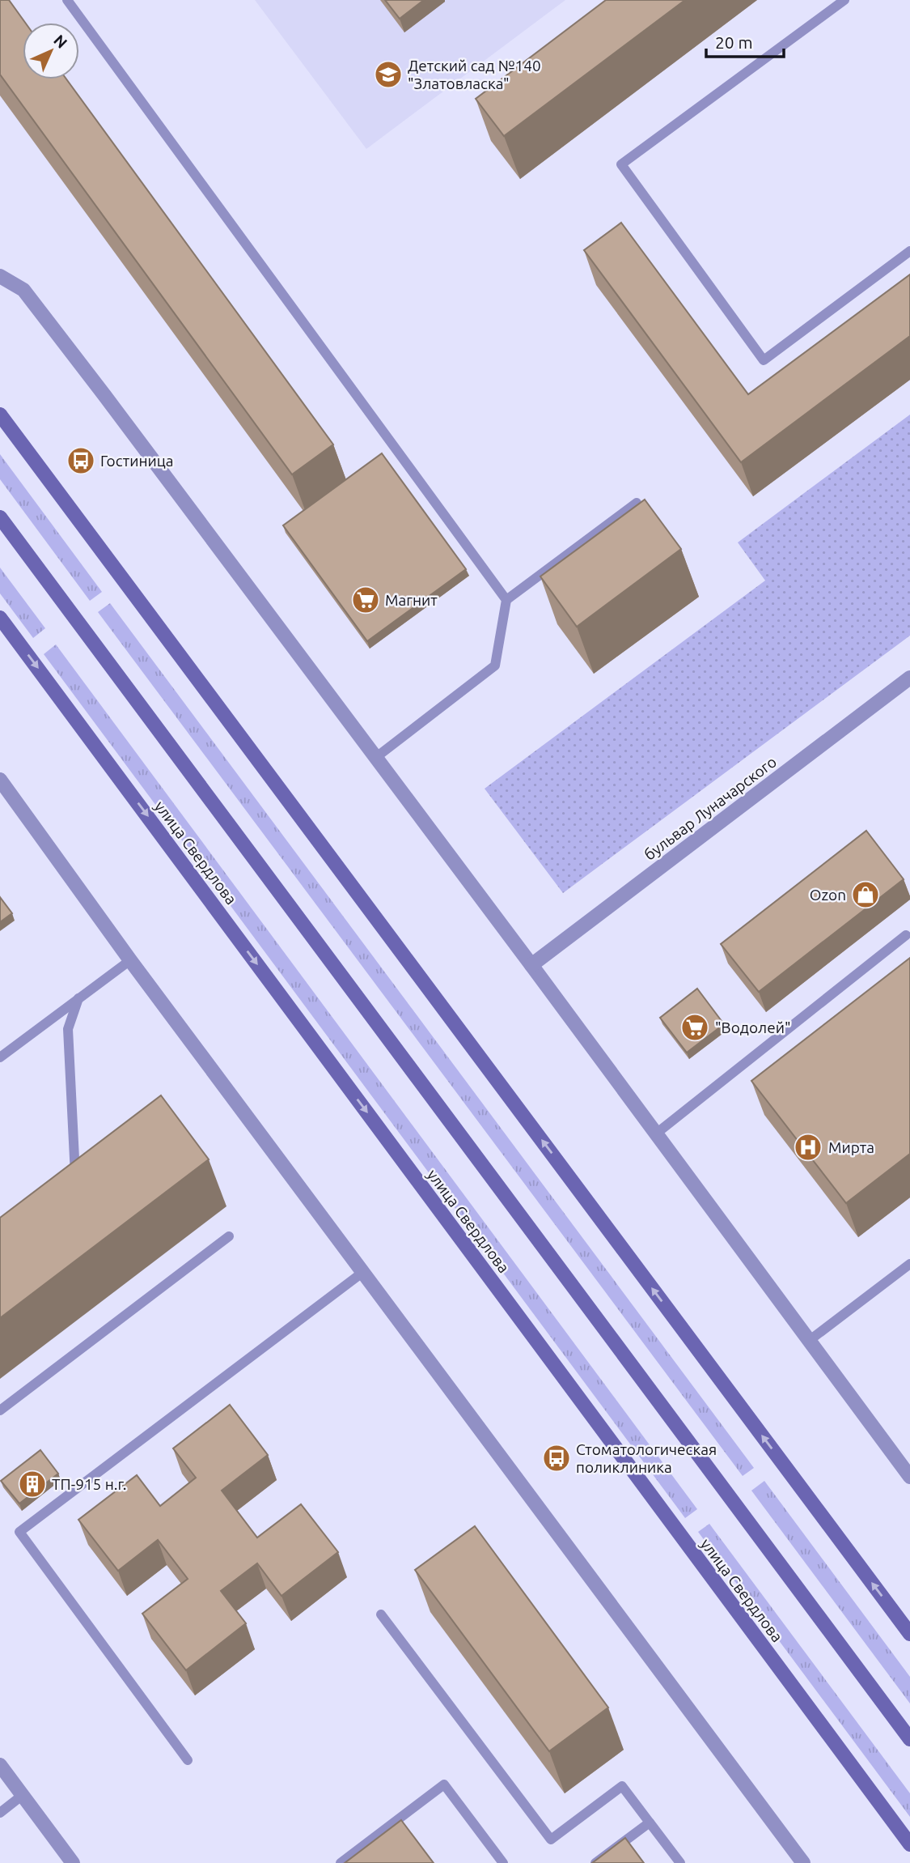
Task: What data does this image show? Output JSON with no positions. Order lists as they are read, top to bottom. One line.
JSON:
{"streets":{"main road":["улица Свердлова"],"street":["бульвар Луначарского"]},"places":{"school or university":["Детский сад №140 \"Златовласка\""],"bus stop":["Гостиница","Стоматологическая поликлиника"],"supermarket":["Магнит","\"Водолей\""],"shop":["Ozon"],"hospital":["Мирта"],"building":["ТП-915 н.г."]},"scale_bar":"20 m","north":"top right"}
